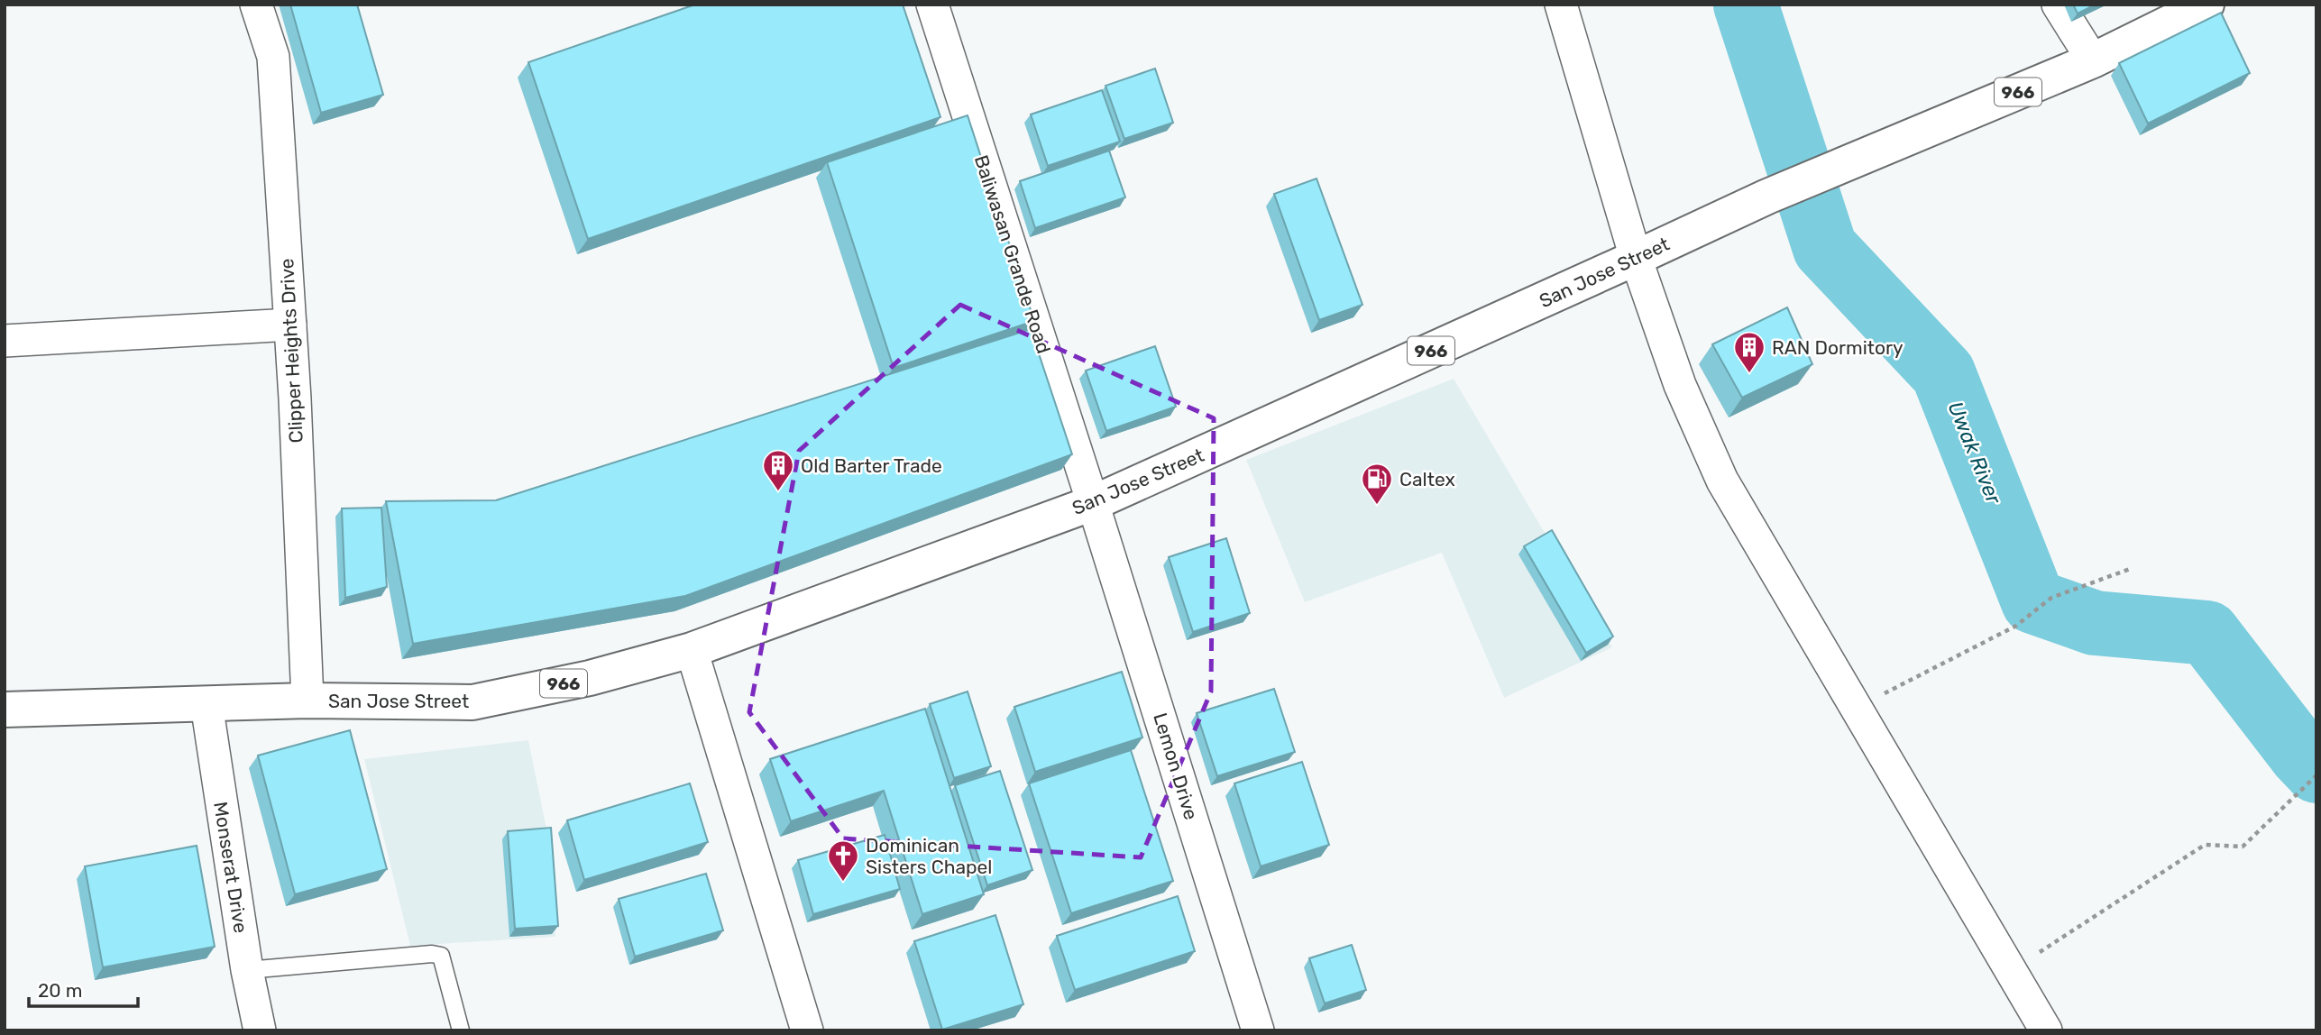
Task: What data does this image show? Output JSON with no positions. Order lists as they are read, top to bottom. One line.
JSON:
{"streets":{"main road":["966","San Jose Street"],"street":["Baliwasan Grande Road","Clipper Heights Drive","Lemon Drive","Monserat Drive"]},"crossings":[["Baliwasan Grande Road","San Jose Street"],["Baliwasan Grande Road","Lemon Drive"],["San Jose Street","Clipper Heights Drive"],["San Jose Street","Lemon Drive"],["San Jose Street","Monserat Drive"]],"water":["Uwak River"],"places":{"building":["RAN Dormitory","Old Barter Trade"],"fuel station":["Caltex"],"church":["Dominican Sisters Chapel"]},"scale_bar":"20 m"}
